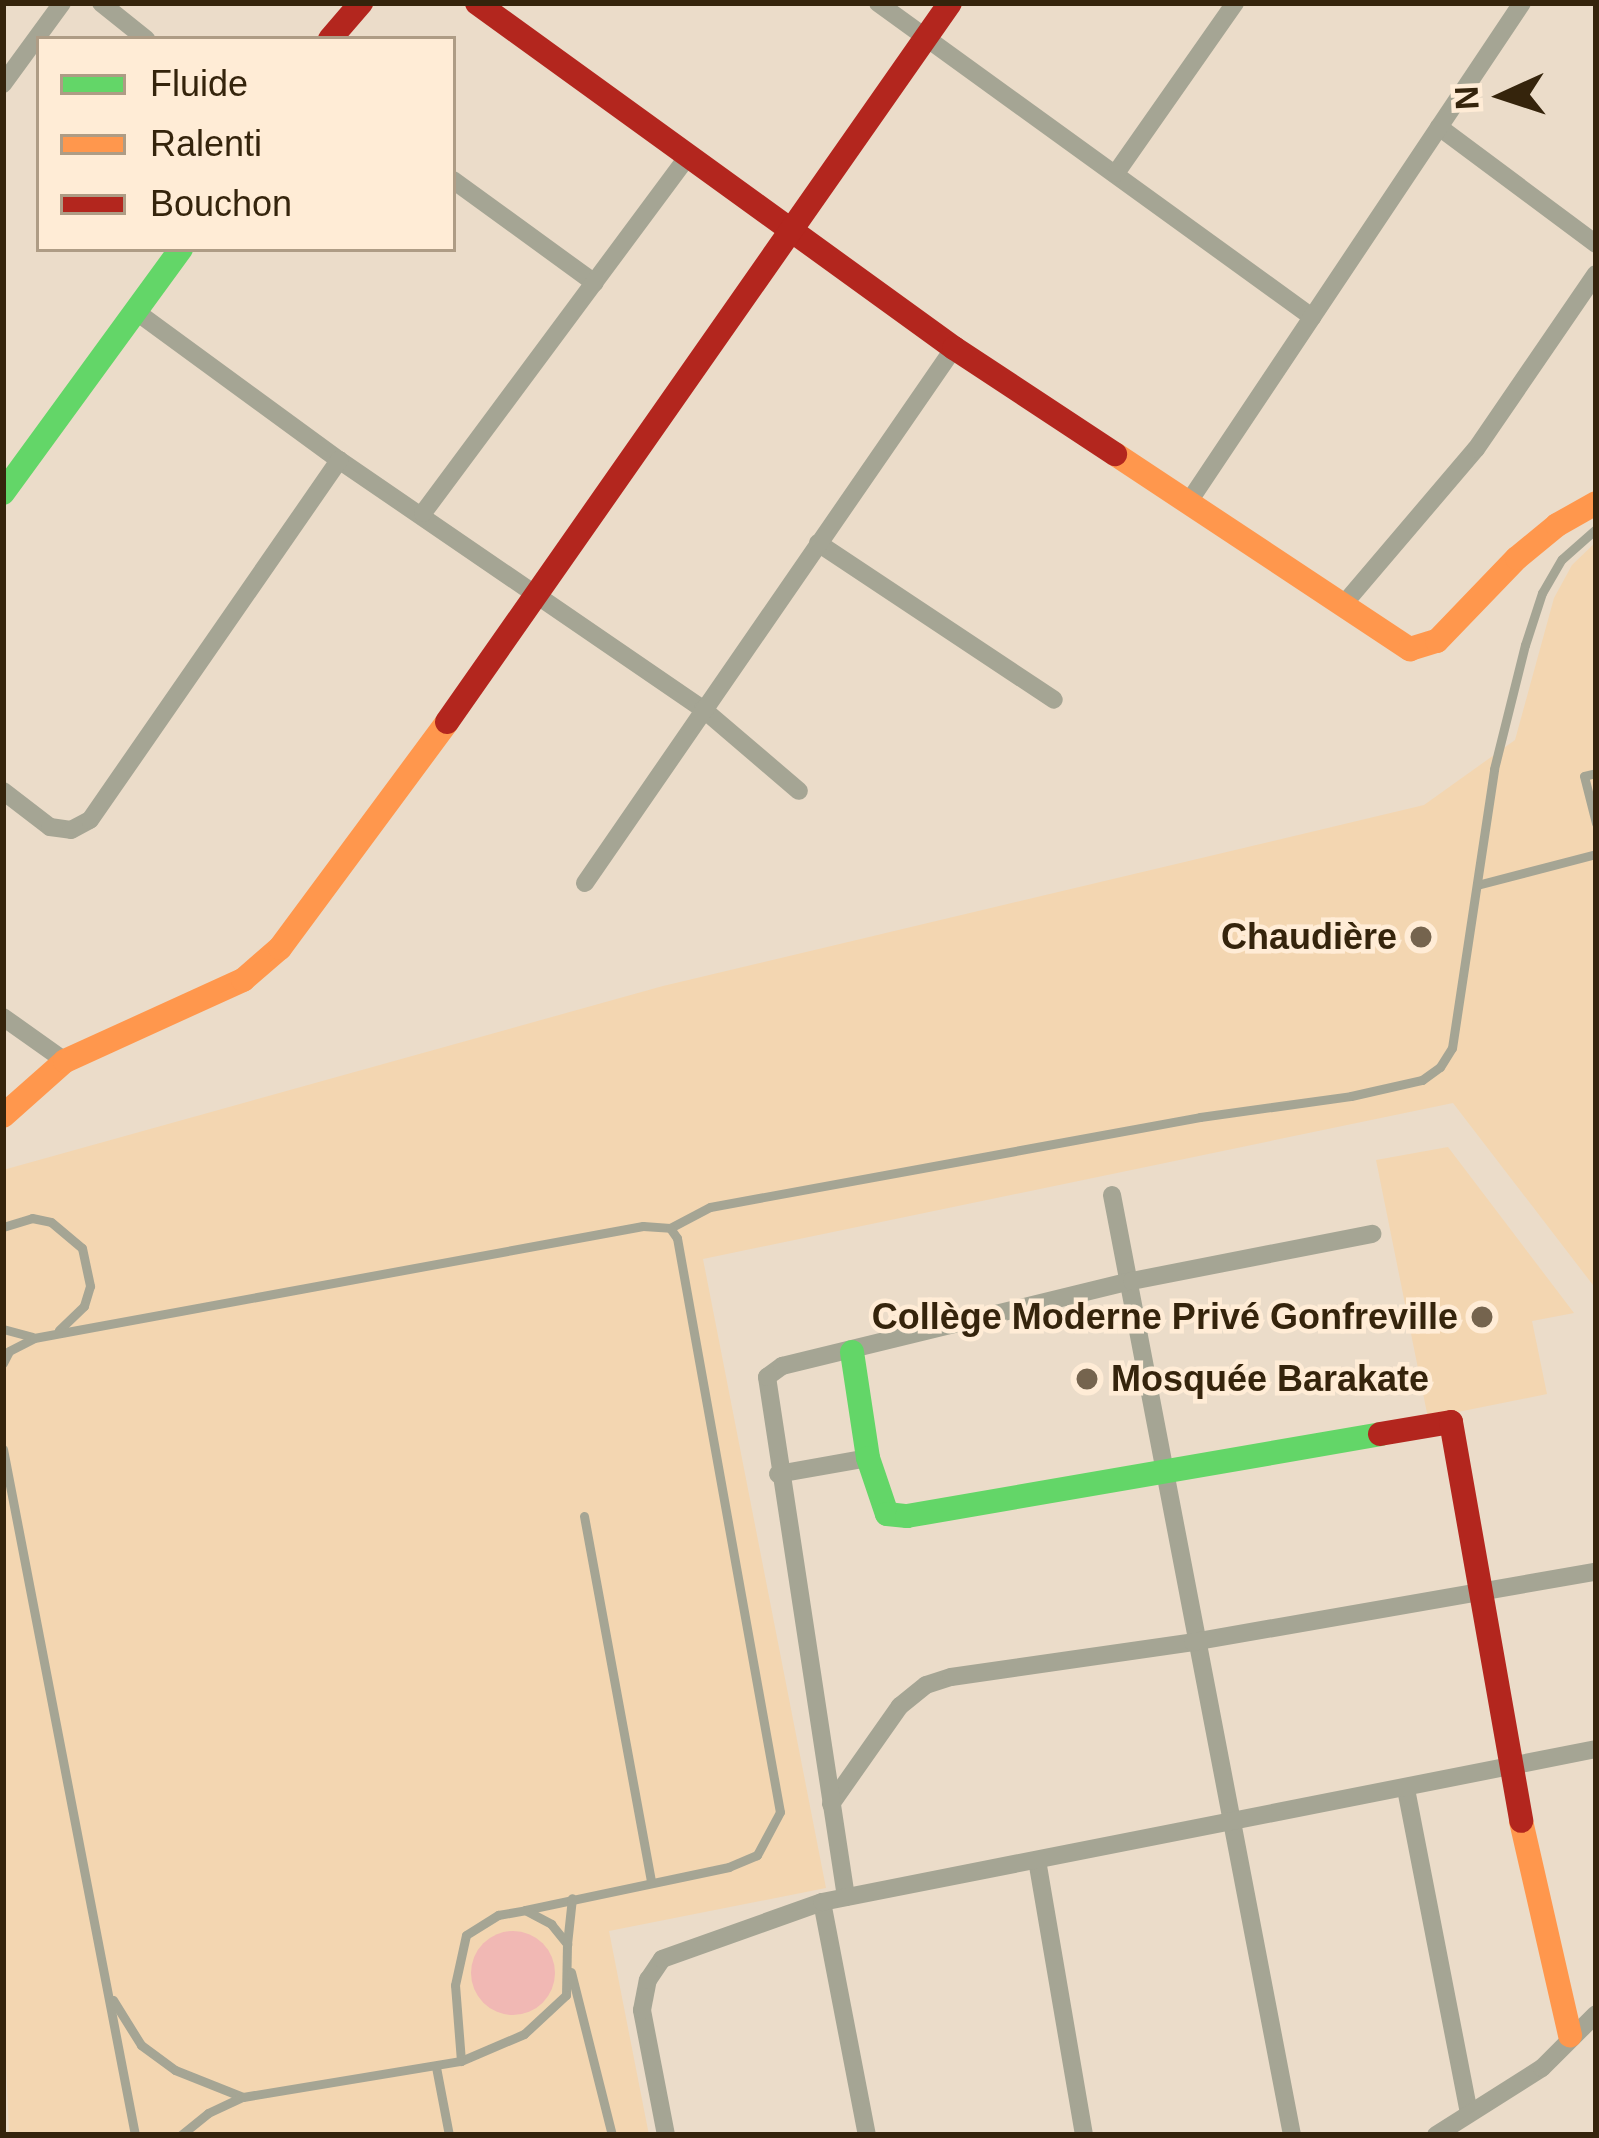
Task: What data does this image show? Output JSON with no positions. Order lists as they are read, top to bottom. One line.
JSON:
{"places":["Chaudière","Collège Moderne Privé Gonfreville","Mosquée Barakate"],"legend":["Fluide","Ralenti","Bouchon"],"north":"left"}
